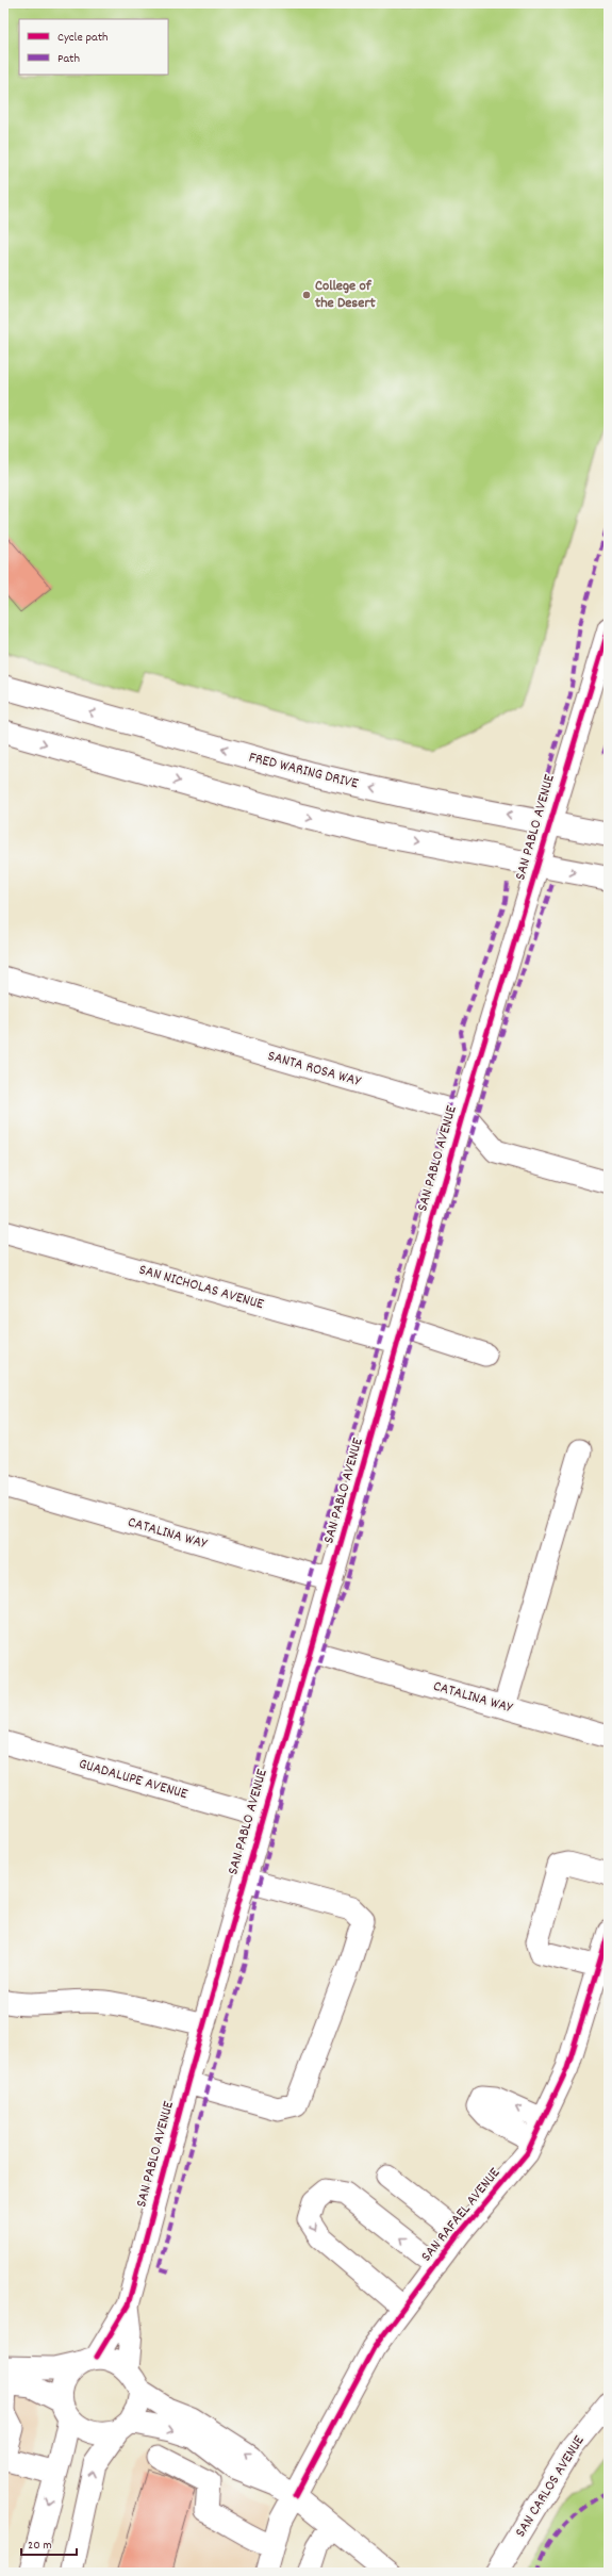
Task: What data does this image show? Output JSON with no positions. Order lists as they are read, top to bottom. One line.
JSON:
{"streets":{"main road":["FRED WARING DRIVE"],"street":["SAN PABLO AVENUE","SANTA ROSA WAY","SAN NICHOLAS AVENUE","CATALINA WAY","GUADALUPE AVENUE","SAN RAFAEL AVENUE","SAN CARLOS AVENUE"]},"crossings":[["FRED WARING DRIVE","SAN PABLO AVENUE"],["SAN PABLO AVENUE","SANTA ROSA WAY"],["SAN PABLO AVENUE","SAN NICHOLAS AVENUE"],["SAN PABLO AVENUE","CATALINA WAY"],["SAN PABLO AVENUE","GUADALUPE AVENUE"]],"places":["College of the Desert"],"legend":["Cycle path","Path"],"scale_bar":"20 m"}
